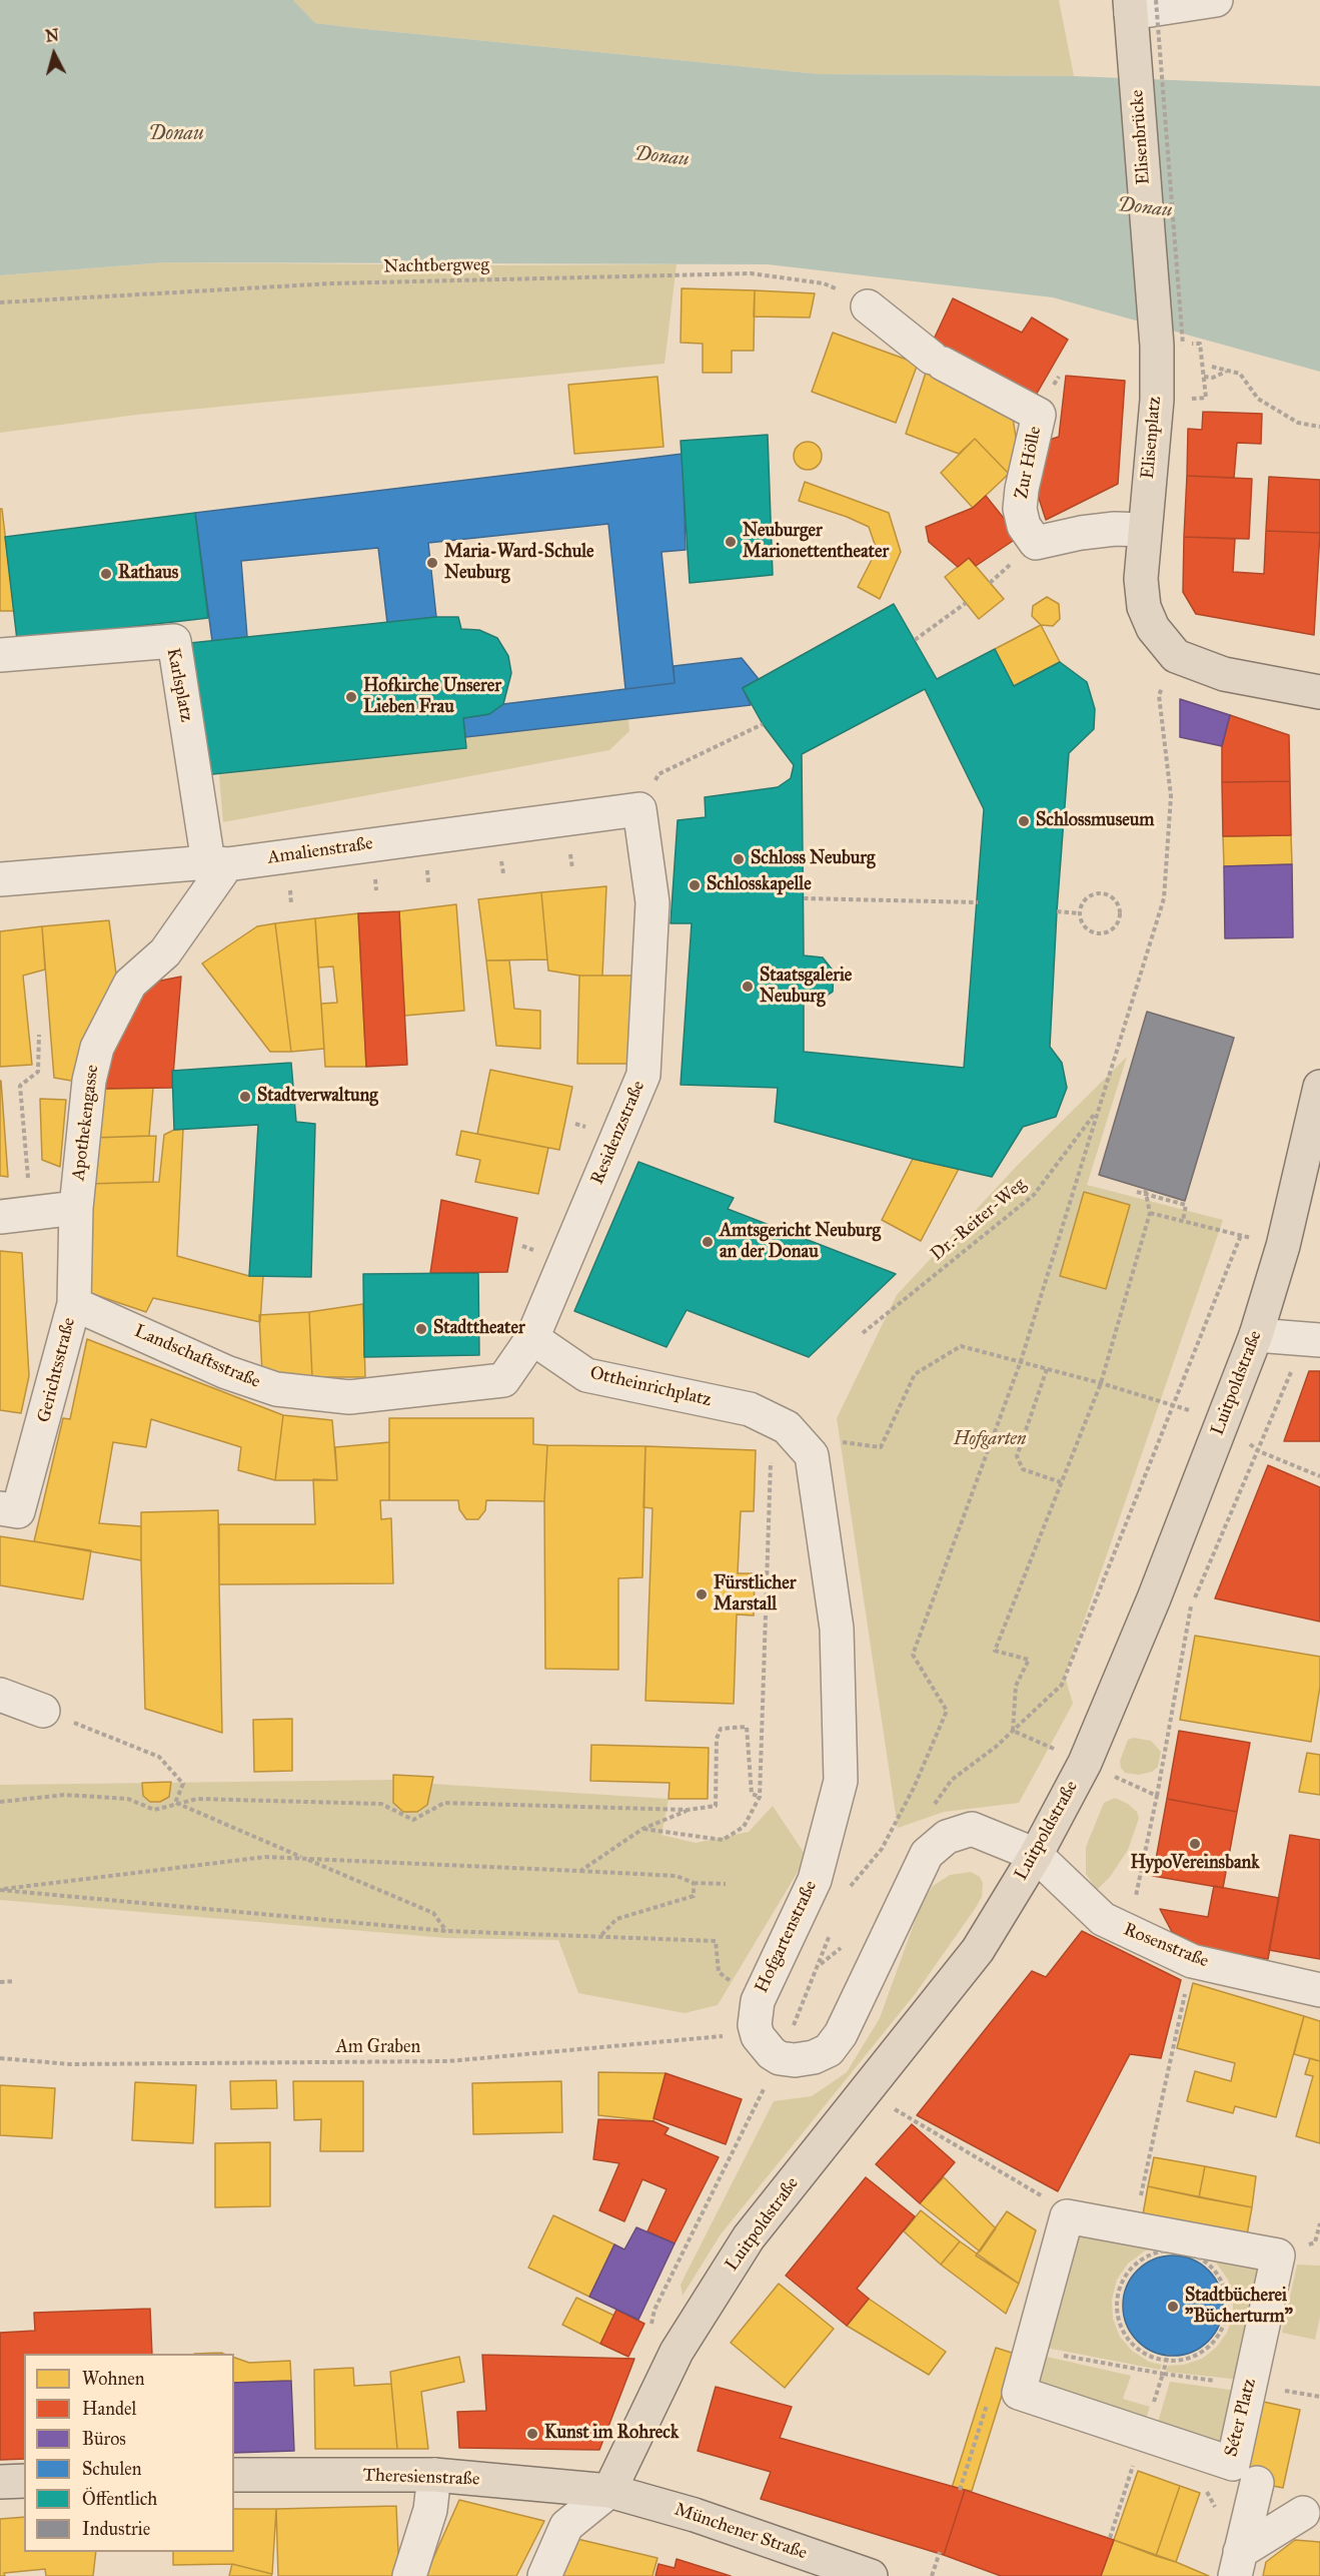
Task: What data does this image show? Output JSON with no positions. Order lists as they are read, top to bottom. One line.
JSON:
{"streets":{"main road":["Elisenbrücke","Elisenplatz","Luitpoldstraße","Theresienstraße","Münchener Straße"],"street":["Zur Hölle","Karlsplatz","Amalienstraße","Apothekengasse","Residenzstraße","Landschaftsstraße","Gerichtsstraße","Ottheinrichplatz","Hofgartenstraße","Rosenstraße","Séter Platz"],"path":["Nachtbergweg","Dr.-Reiter-Weg","Am Graben"]},"crossings":[["Elisenbrücke","Elisenplatz"],["Nachtbergweg","Zur Hölle"],["Elisenplatz","Zur Hölle"],["Karlsplatz","Amalienstraße"],["Karlsplatz","Apothekengasse"],["Amalienstraße","Apothekengasse"],["Amalienstraße","Residenzstraße"],["Apothekengasse","Gerichtsstraße"],["Residenzstraße","Landschaftsstraße"],["Residenzstraße","Ottheinrichplatz"],["Landschaftsstraße","Gerichtsstraße"],["Landschaftsstraße","Ottheinrichplatz"],["Luitpoldstraße","Rosenstraße"],["Luitpoldstraße","Theresienstraße"],["Luitpoldstraße","Münchener Straße"],["Ottheinrichplatz","Hofgartenstraße"],["Hofgartenstraße","Am Graben"],["Theresienstraße","Münchener Straße"]],"water":["Donau"],"parks":["Hofgarten"],"places":["Neuburger Marionettentheater","Maria-Ward-Schule Neuburg","Rathaus","Hofkirche Unserer Lieben Frau","Schlossmuseum","Schloss Neuburg","Schlosskapelle","Staatsgalerie Neuburg","Stadtverwaltung","Amtsgericht Neuburg an der Donau","Stadttheater","Fürstlicher Marstall","HypoVereinsbank","Stadtbücherei \"Bücherturm\"","Kunst im Rohreck"],"legend":["Wohnen","Handel","Büros","Schulen","Öffentlich","Industrie"],"north":"top"}
